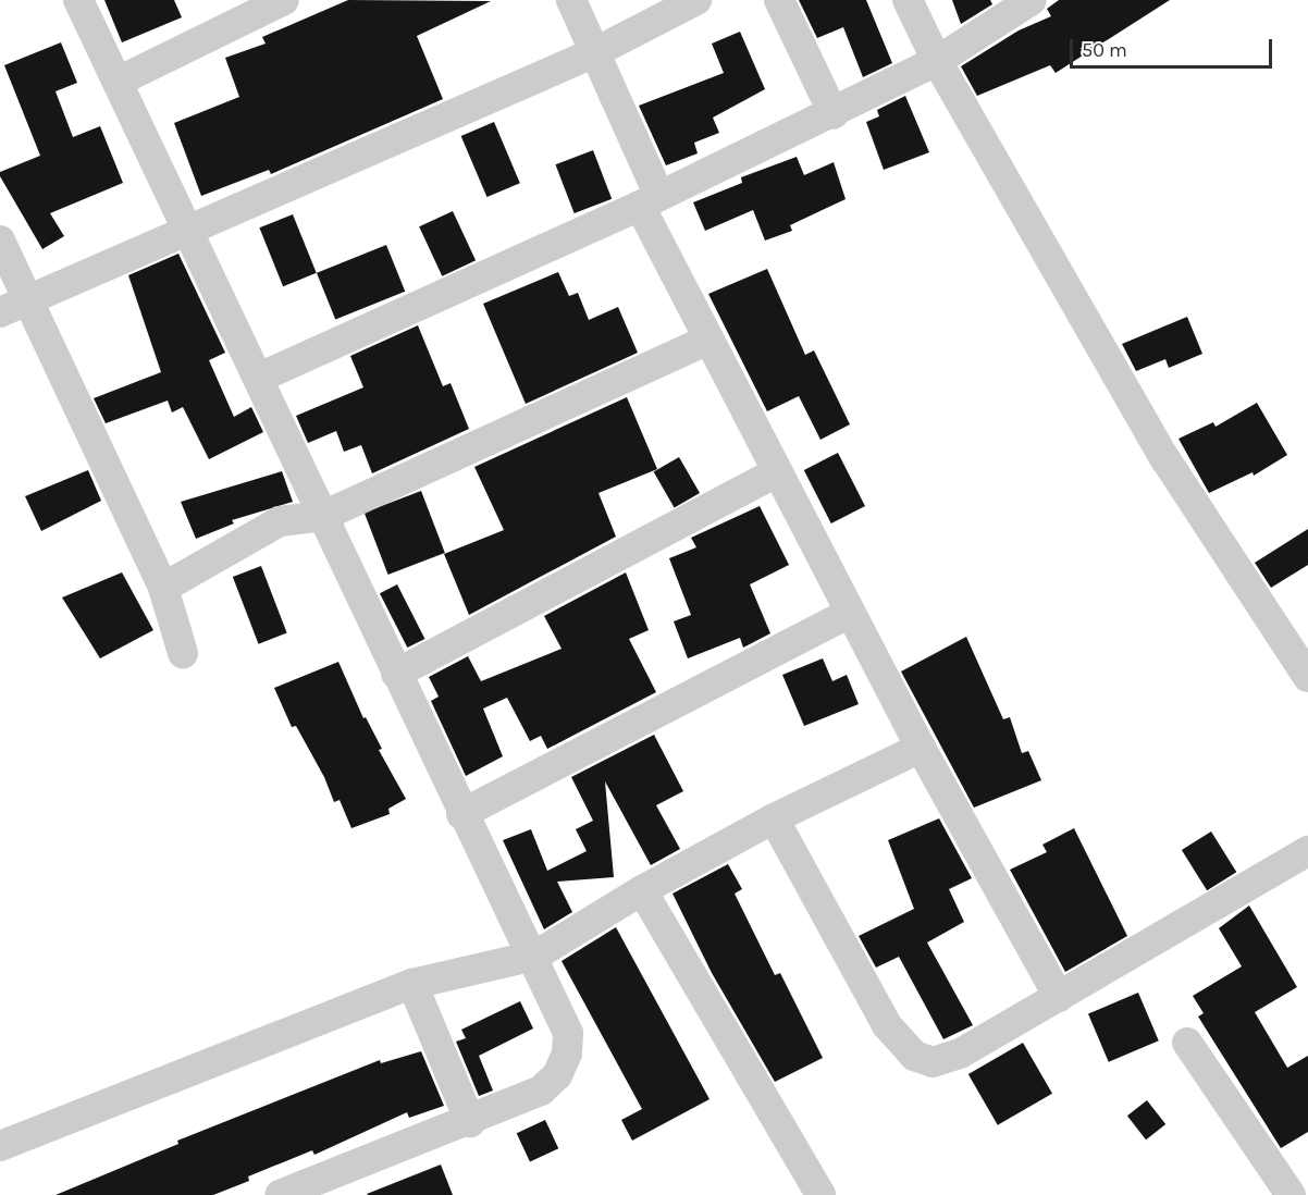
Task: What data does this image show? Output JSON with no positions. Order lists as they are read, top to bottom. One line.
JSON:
{"scale_bar":"50 m"}
